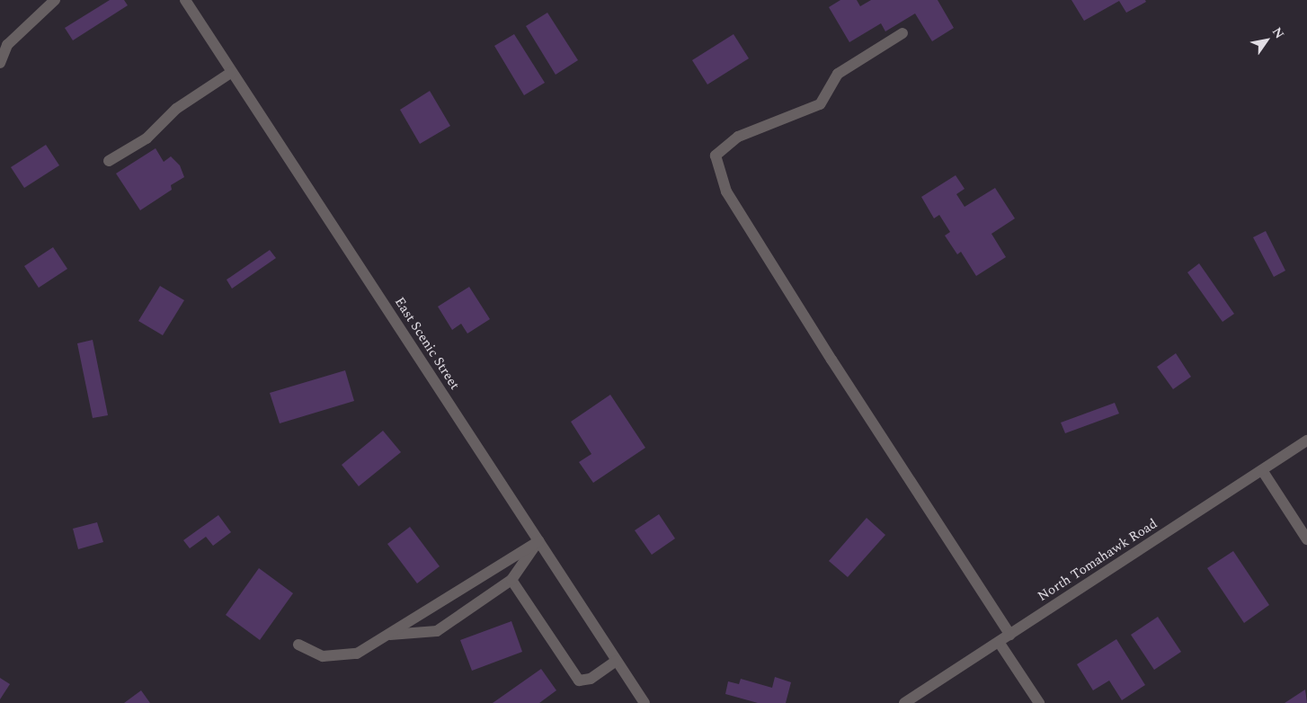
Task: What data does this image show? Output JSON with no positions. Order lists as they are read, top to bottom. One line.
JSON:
{"streets":{"street":["East Scenic Street","North Tomahawk Road"]},"north":"top right"}
